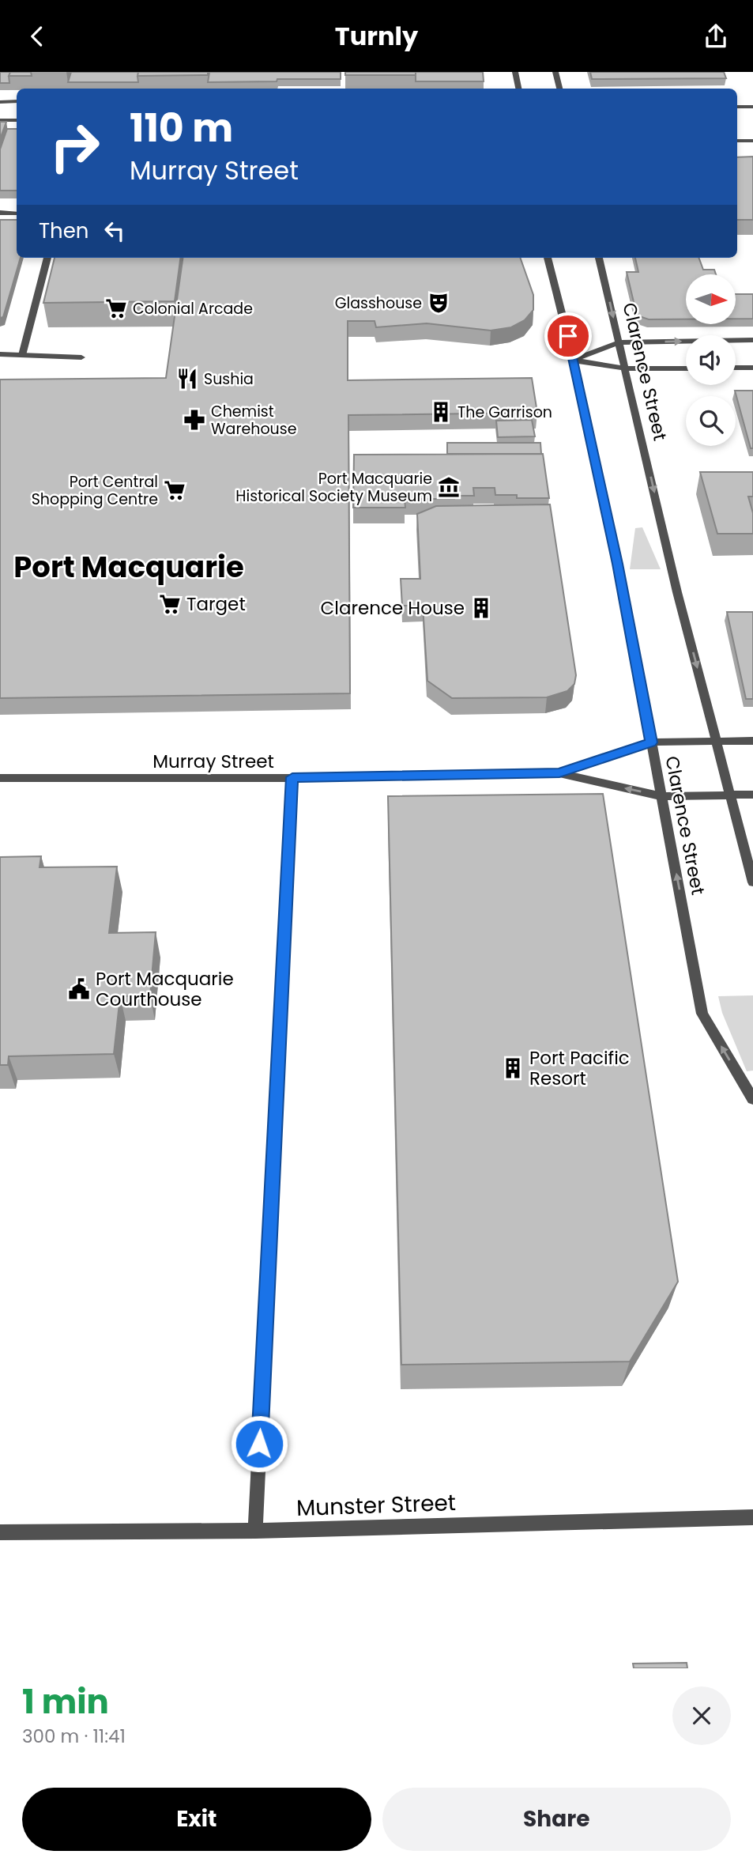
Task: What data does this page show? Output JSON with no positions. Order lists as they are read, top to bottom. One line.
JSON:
{"streets":{"street":["Clarence Street","Murray Street","Munster Street"]},"crossings":[["Clarence Street","Murray Street"]],"districts":["Port Macquarie"],"places":{"theatre":["Glasshouse"],"supermarket":["Colonial Arcade","Port Central Shopping Centre","Target"],"restaurant":["Sushia"],"building":["The Garrison","Clarence House","Port Pacific Resort"],"pharmacy":["Chemist Warehouse"],"museum":["Port Macquarie Historical Society Museum"],"public building":["Port Macquarie Courthouse"]},"north":"right","page":{"header":"Turnly","turn":["110 m","Murray Street"],"then":"Then","heading":["1 min","300 m · 11:41"],"buttons":["Exit","Share"]}}
